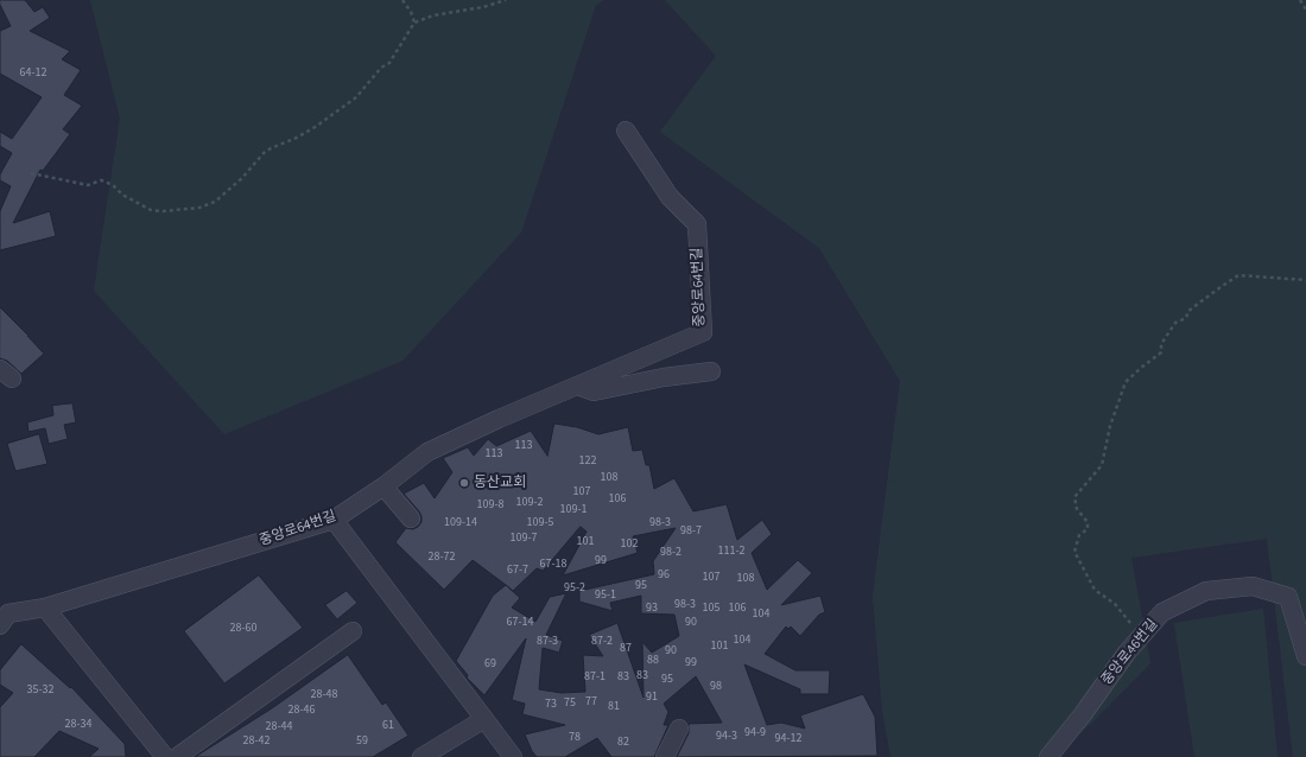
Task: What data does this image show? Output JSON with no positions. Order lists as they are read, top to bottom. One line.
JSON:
{"streets":{"street":["중앙로64번길","중앙로46번길"]},"places":["동산교회"],"house_numbers":["64-12","113","113","122","108","107","106","109-2","109-8","109-1","109-14","109-5","98-3","98-7","109-7","101","102","111-2","98-2","28-72","99","67-18","67-7","96","107","108","95","95-2","95-1","98-3","93","105","106","104","67-14","90","28-60","104","87-3","87-2","101","87","90","88","99","69","83","87-1","83","95","98","35-32","28-48","91","77","75","73","81","28-46","28-34","61","28-44","94-9","94-3","78","94-12","28-42","59","82"]}
